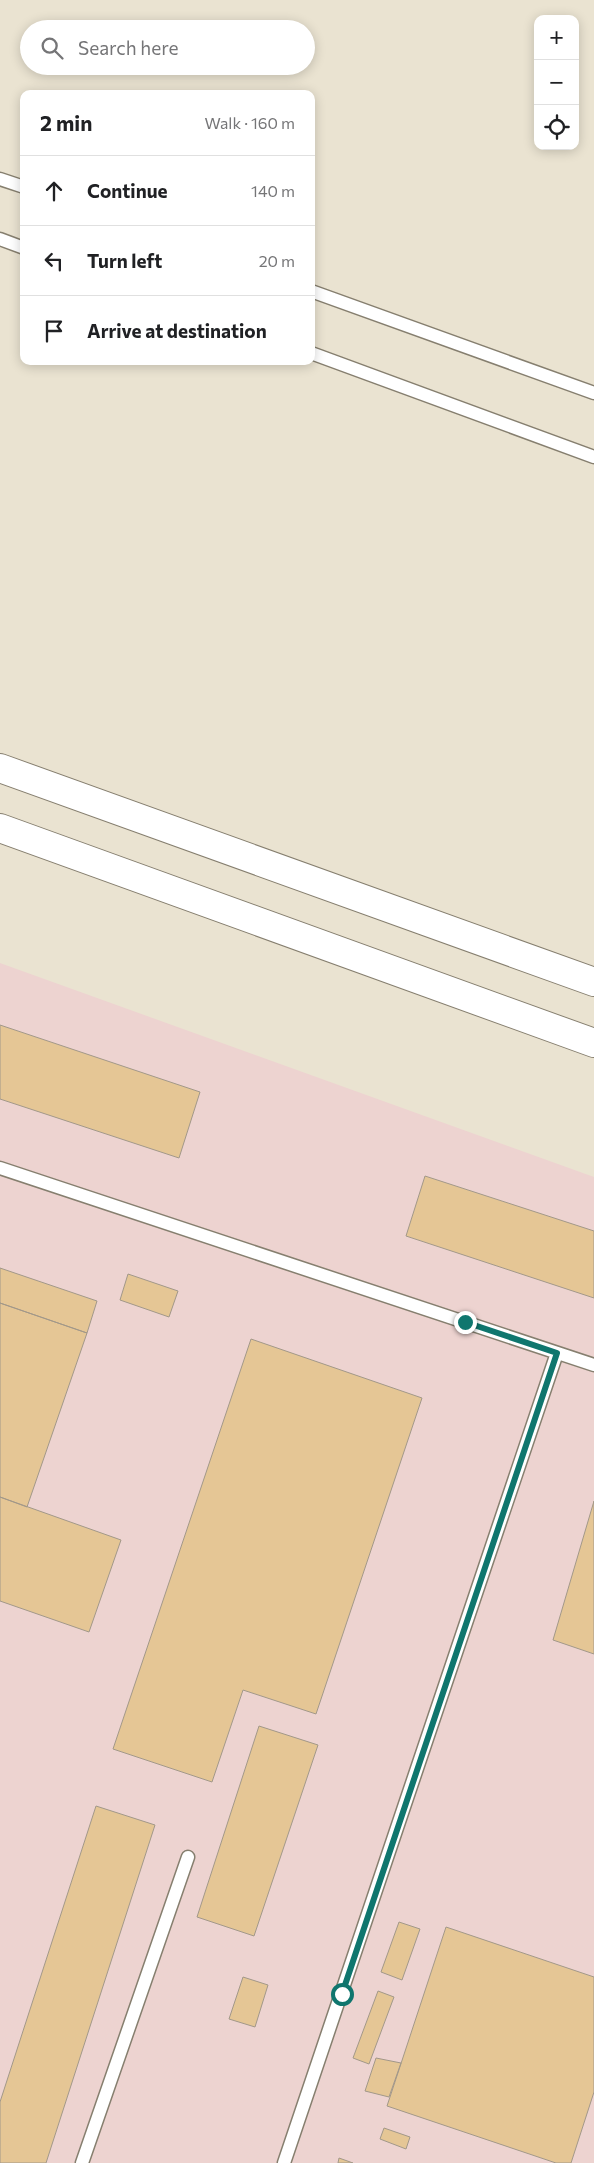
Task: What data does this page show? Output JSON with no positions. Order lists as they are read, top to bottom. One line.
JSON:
{"page":{"map_buttons":["+","−"],"search":"Search here","heading":["2 min","Walk · 160 m"],"list":[["Continue","140 m"],["Turn left","20 m"],"Arrive at destination"]}}
